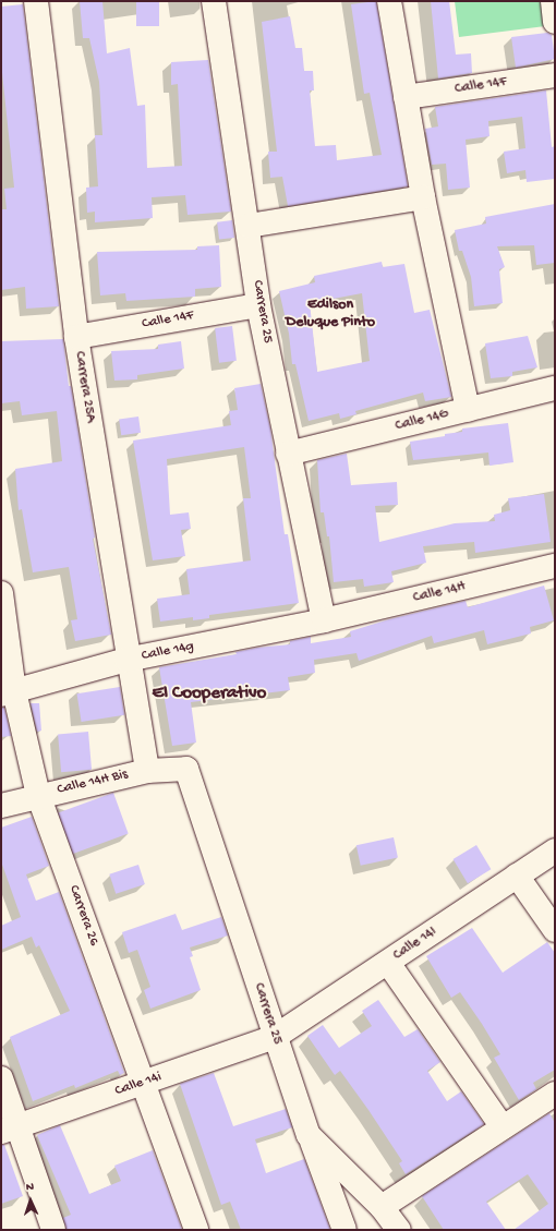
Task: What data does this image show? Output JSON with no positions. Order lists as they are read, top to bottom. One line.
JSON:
{"streets":{"street":["Calle 14F","Carrera 25","Carrera 25A","Calle 14G","Calle 14H","Calle 14g","Calle 14H Bis","Carrera 26","Calle 14I","Calle 14i"]},"crossings":[["Calle 14F","Carrera 25"],["Calle 14F","Carrera 25A"],["Carrera 25","Calle 14G"],["Carrera 25","Calle 14H"],["Carrera 25","Calle 14g"],["Carrera 25","Calle 14H Bis"],["Carrera 25","Calle 14I"],["Carrera 25","Calle 14i"],["Carrera 25A","Calle 14g"],["Carrera 25A","Calle 14H Bis"],["Calle 14H","Calle 14g"],["Calle 14g","Carrera 26"],["Calle 14H Bis","Carrera 26"],["Carrera 26","Calle 14i"],["Calle 14I","Calle 14i"]],"districts":["Edilson Deluque Pinto","El Cooperativo"],"north":"top"}
